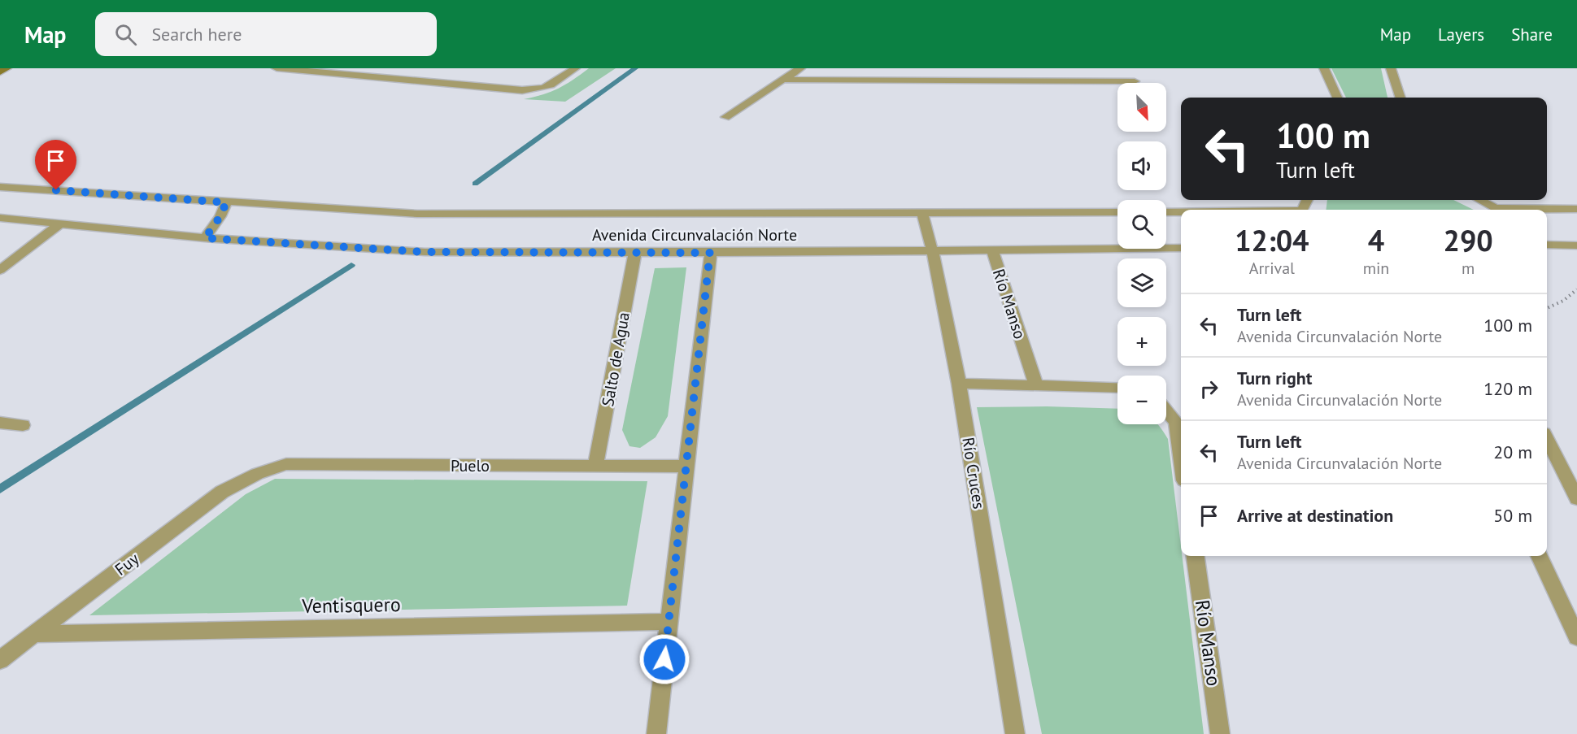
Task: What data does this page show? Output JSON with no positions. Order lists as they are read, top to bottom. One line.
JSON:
{"streets":{"street":["Avenida Circunvalación Norte","Río Manso","Salto de Agua","Puelo","Río Cruces","Fuy","Ventisquero"]},"crossings":[["Avenida Circunvalación Norte","Río Manso"],["Avenida Circunvalación Norte","Salto de Agua"],["Avenida Circunvalación Norte","Río Cruces"],["Salto de Agua","Puelo"],["Puelo","Fuy"],["Fuy","Ventisquero"]],"north":"bottom right","page":{"header":"Map","search":"Search here","nav":["Map","Layers","Share"],"map_buttons":["+","−"],"turn":["100 m","Turn left"],"eta":["12:04","Arrival","4","min","290","m"],"list":[{"name":"Turn left","note":"Avenida Circunvalación Norte","value":"100 m"},{"name":"Turn right","note":"Avenida Circunvalación Norte","value":"120 m"},{"name":"Turn left","note":"Avenida Circunvalación Norte","value":"20 m"},{"name":"Arrive at destination","value":"50 m"}]}}
